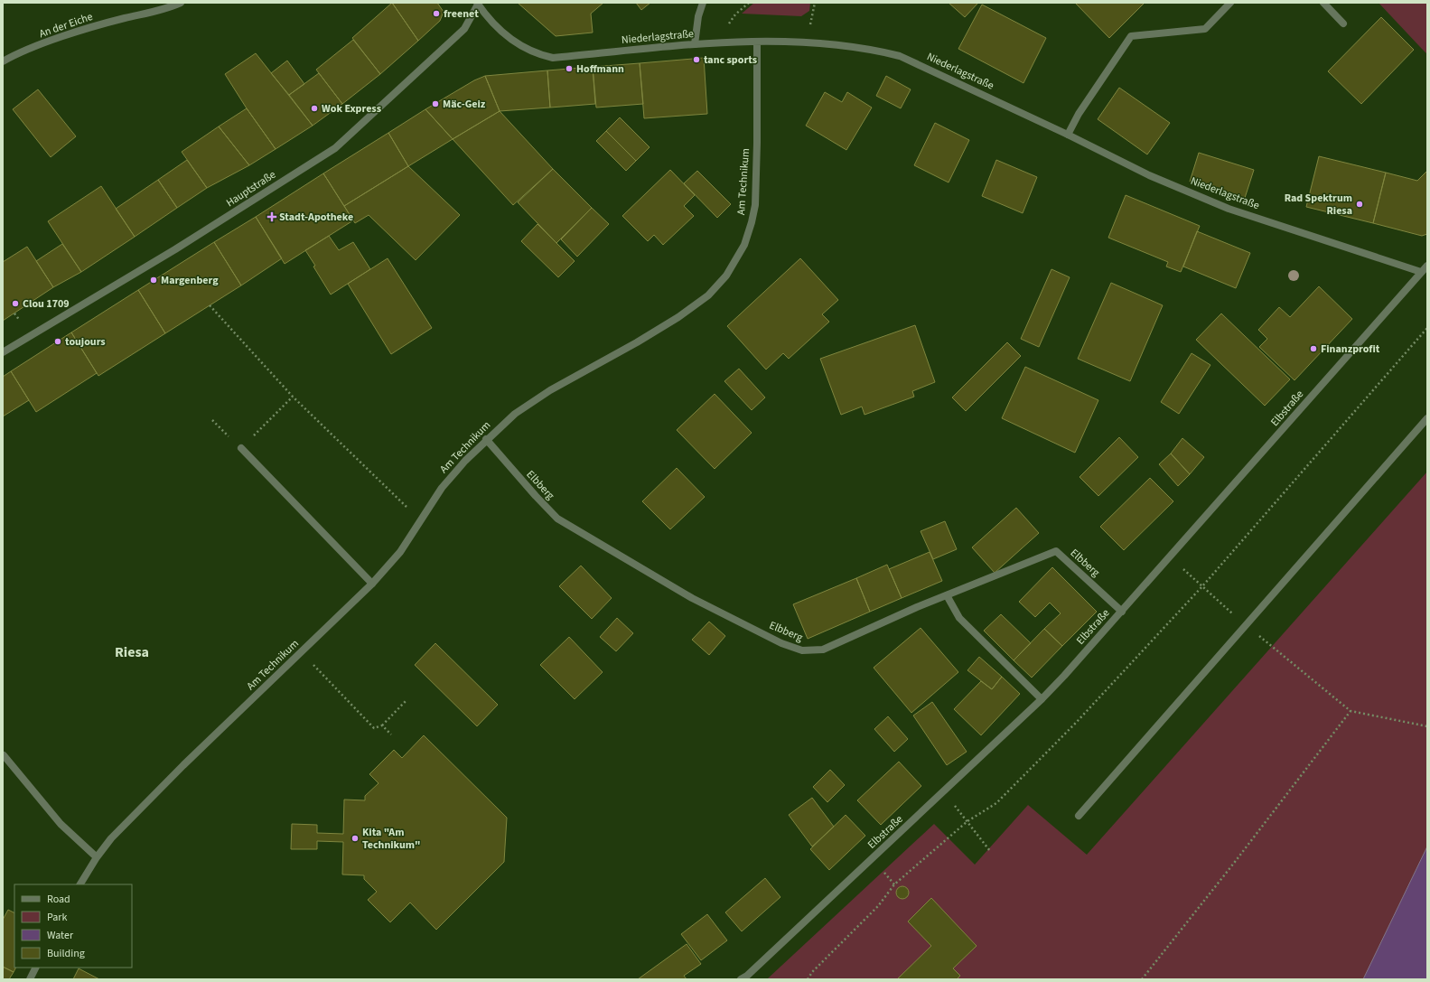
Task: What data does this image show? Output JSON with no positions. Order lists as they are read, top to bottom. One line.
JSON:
{"streets":{"street":["An der Eiche","Niederlagstraße","Am Technikum","Hauptstraße","Elbstraße","Elbberg"]},"crossings":[["Niederlagstraße","Am Technikum"],["Niederlagstraße","Hauptstraße"],["Niederlagstraße","Elbstraße"],["Am Technikum","Elbberg"],["Elbstraße","Elbberg"]],"districts":["Riesa"],"places":{"other":["freenet","tanc sports","Hoffmann","Mäc-Geiz","Wok Express","Rad Spektrum Riesa","Margenberg","Clou 1709","toujours","Finanzprofit","Kita \"Am Technikum\""],"health":["Stadt-Apotheke"]},"legend":["Road","Park","Water","Building"]}
